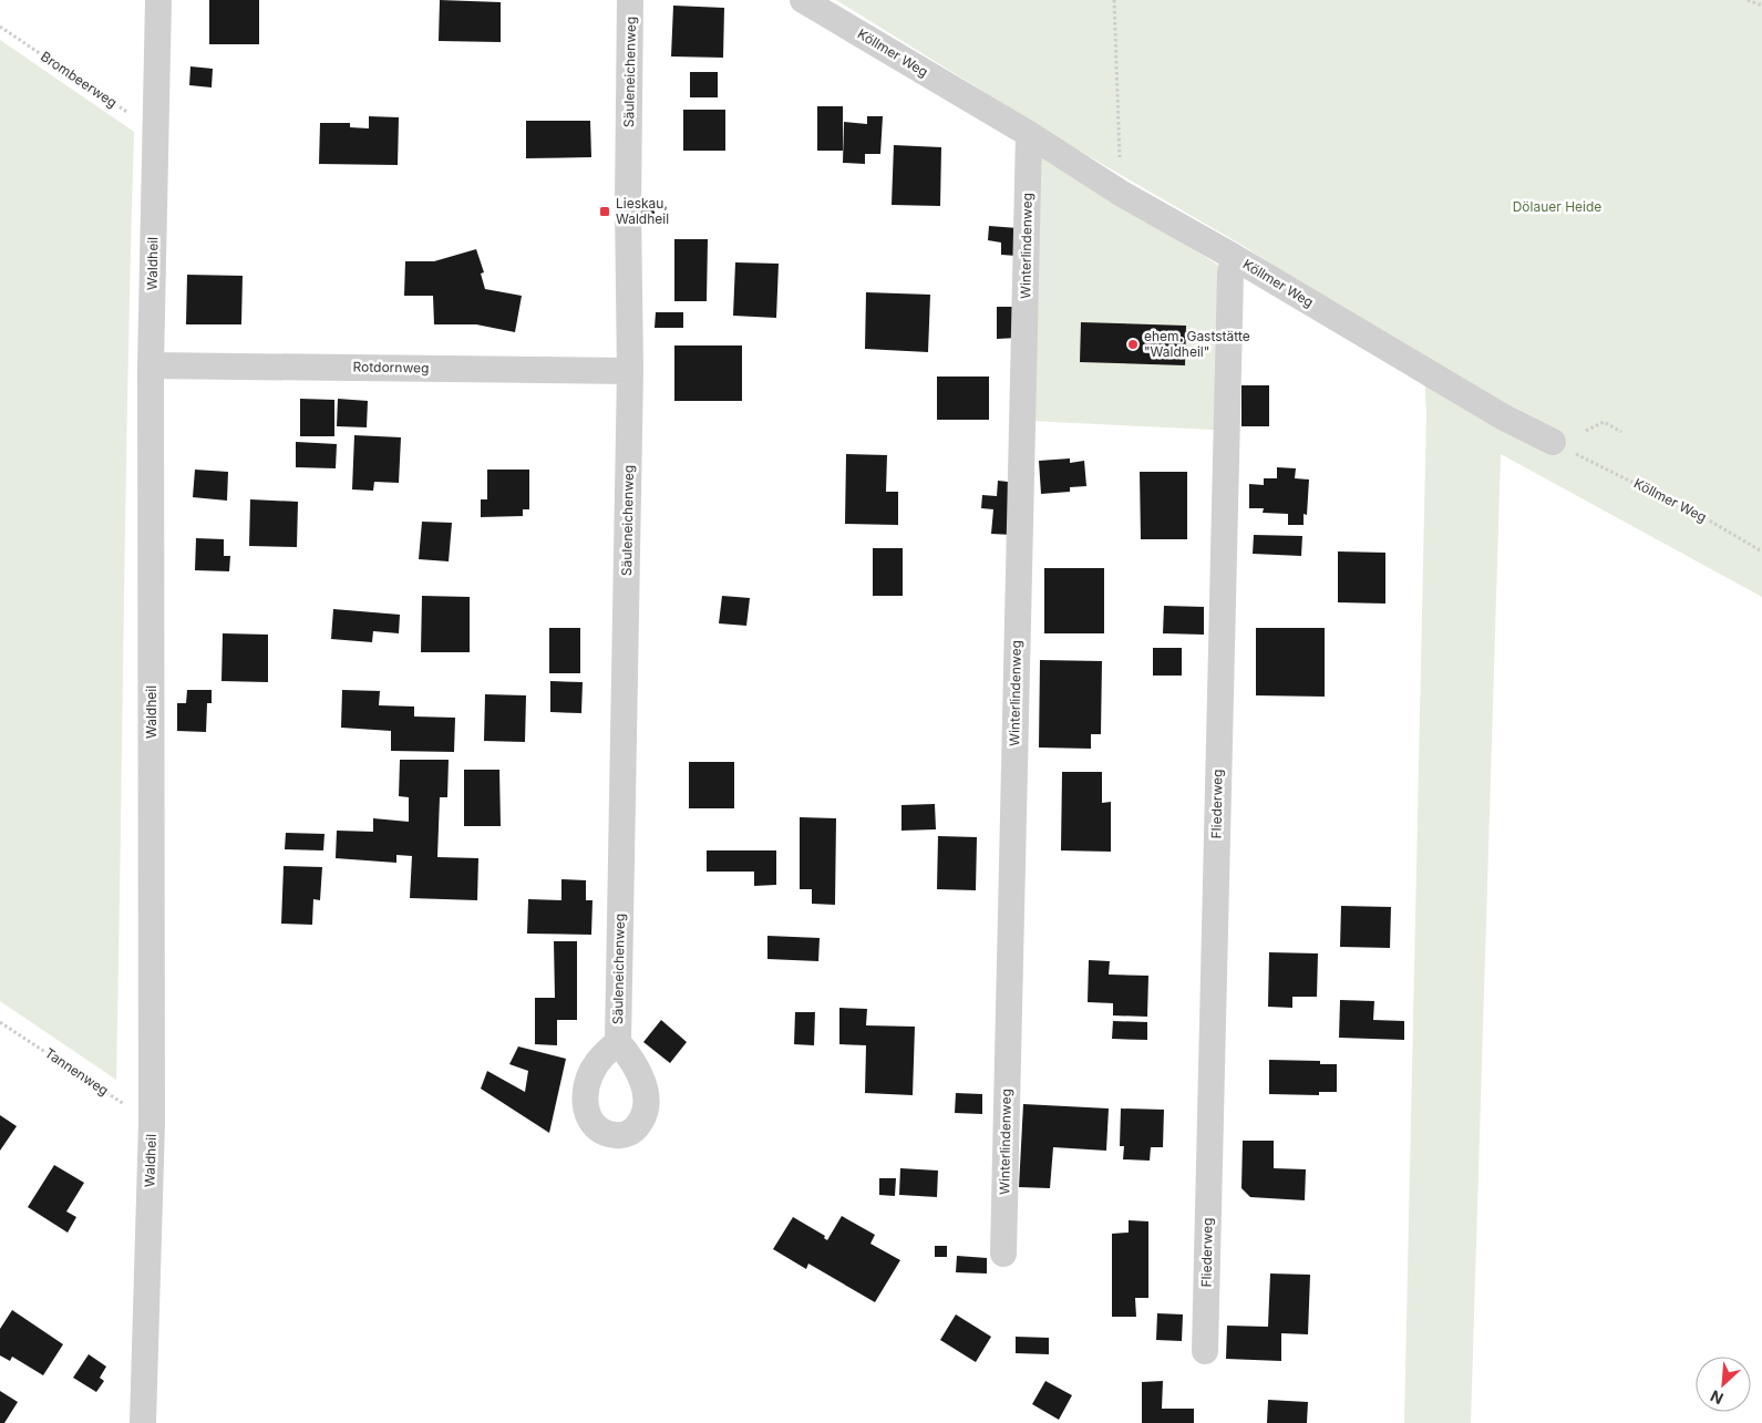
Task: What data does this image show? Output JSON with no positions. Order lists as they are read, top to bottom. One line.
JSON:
{"streets":{"street":["Köllmer Weg","Säuleneichenweg","Winterlindenweg","Waldheil","Rotdornweg","Fliederweg"],"path":["Brombeerweg","Tannenweg"]},"crossings":[["Köllmer Weg","Winterlindenweg"],["Köllmer Weg","Fliederweg"],["Säuleneichenweg","Rotdornweg"],["Brombeerweg","Waldheil"],["Waldheil","Rotdornweg"],["Waldheil","Tannenweg"]],"parks":["Dölauer Heide"],"places":{"transit":["Lieskau, Waldheil"],"other":["ehem. Gaststätte \"Waldheil\""]},"north":"bottom left"}
